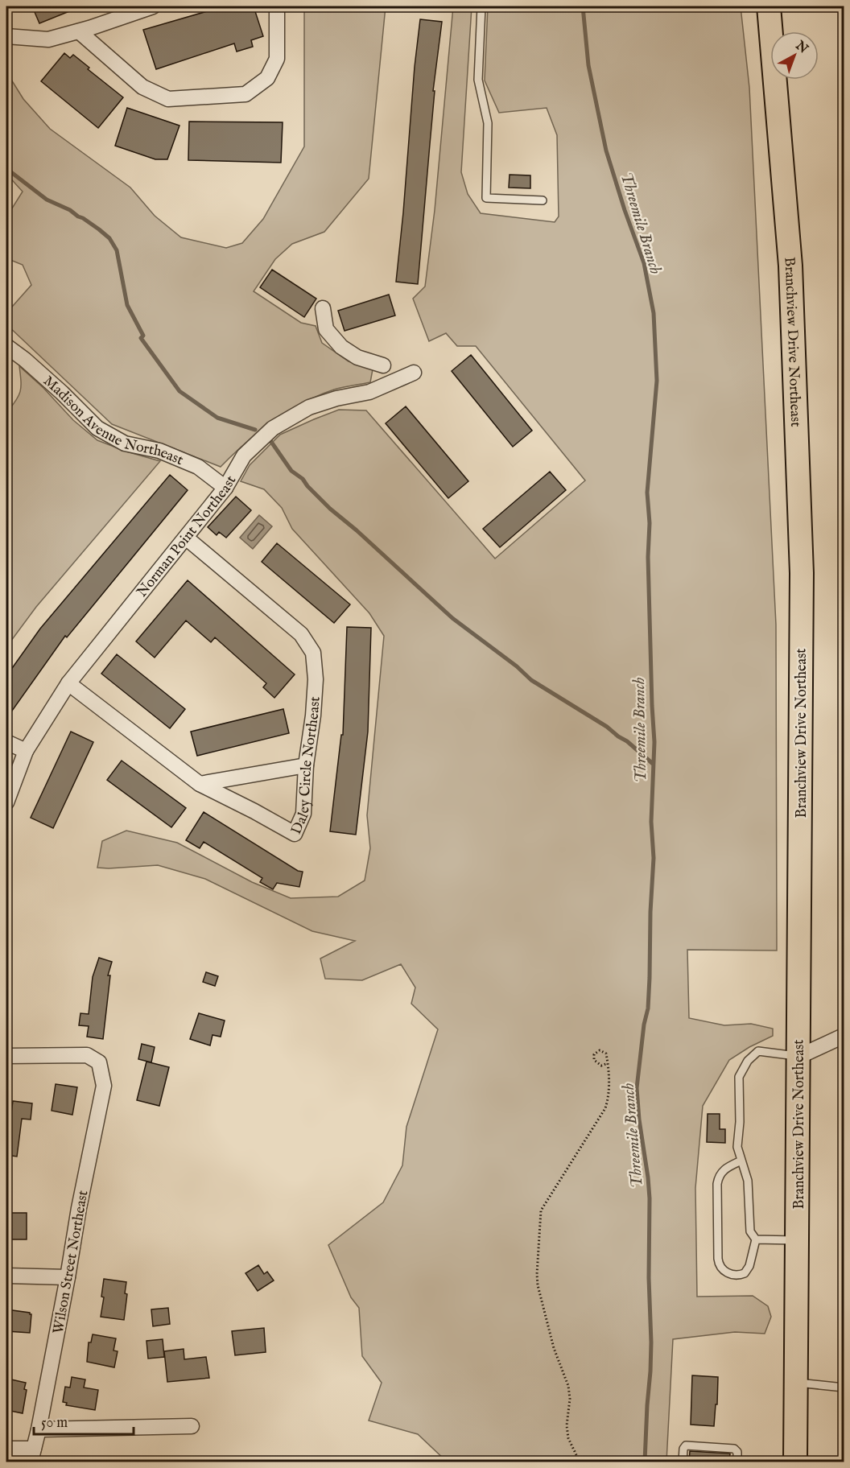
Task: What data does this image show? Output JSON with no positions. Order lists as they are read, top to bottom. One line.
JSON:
{"streets":{"main road":["Branchview Drive Northeast"],"street":["Madison Avenue Northeast","Norman Point Northeast","Daley Circle Northeast","Wilson Street Northeast"]},"crossings":[["Madison Avenue Northeast","Norman Point Northeast"],["Norman Point Northeast","Daley Circle Northeast"]],"water":["Threemile Branch"],"scale_bar":"50 m","north":"top right"}
